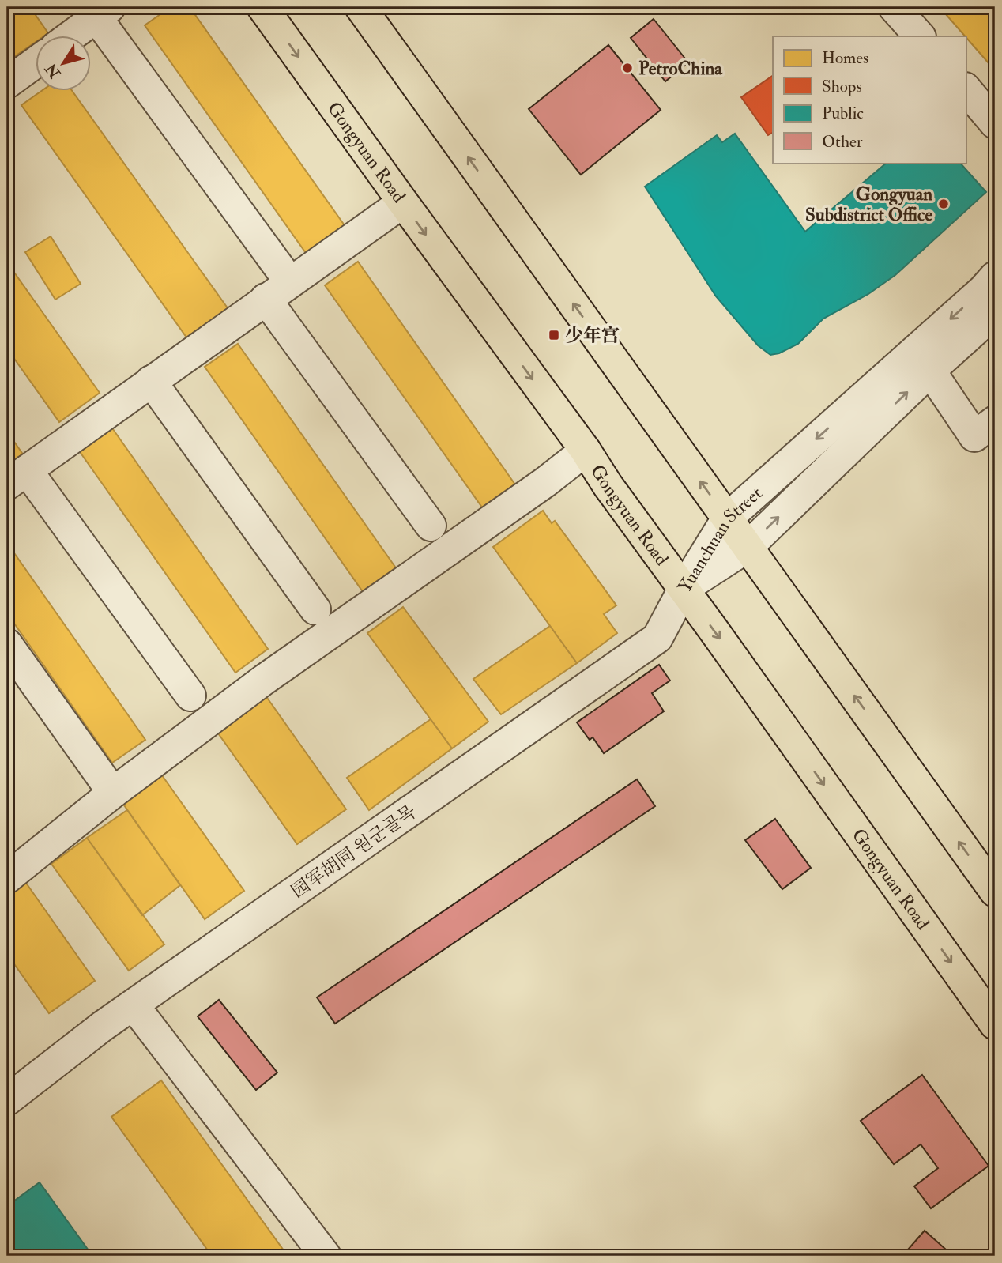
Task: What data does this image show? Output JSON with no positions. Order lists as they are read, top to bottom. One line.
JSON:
{"streets":{"main road":["Gongyuan Road"],"street":["Yuanchuan Street","园军胡同 원군골목"]},"crossings":[["Gongyuan Road","Yuanchuan Street"],["Gongyuan Road","园军胡同 원군골목"],["Yuanchuan Street","园军胡同 원군골목"]],"places":{"other":["PetroChina","Gongyuan Subdistrict Office"],"transit":["少年宫"]},"legend":["Homes","Shops","Public","Other"],"north":"bottom left"}
